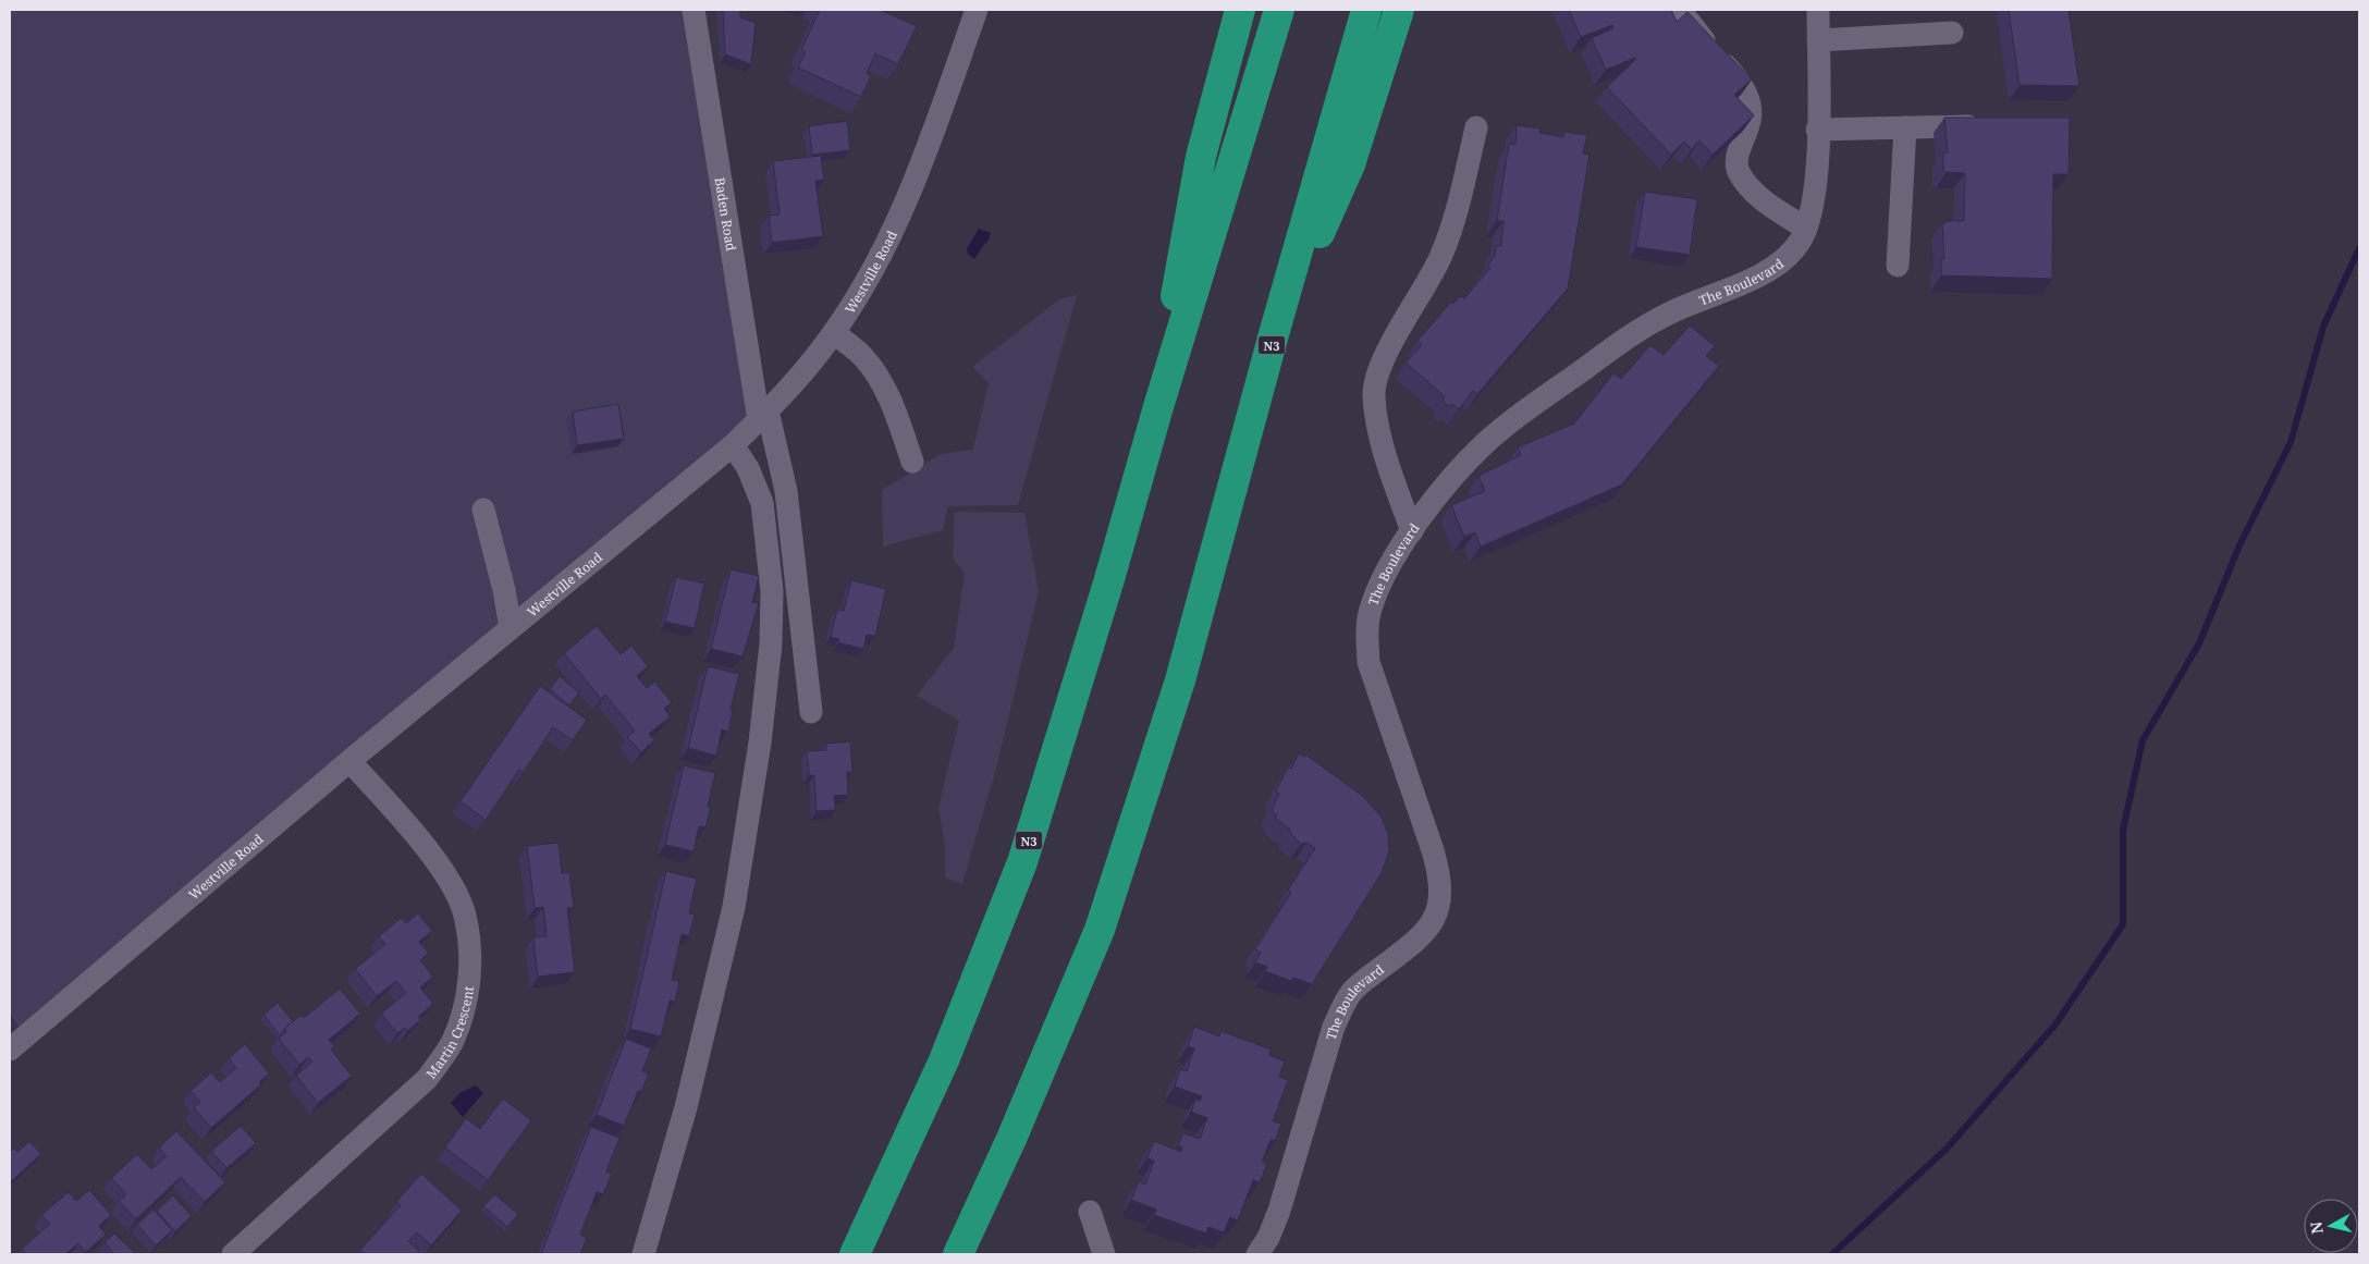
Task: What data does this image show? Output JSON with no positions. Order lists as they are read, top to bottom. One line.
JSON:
{"streets":{"highway":["N3"],"street":["Baden Road","Westville Road","The Boulevard","Martin Crescent"]},"crossings":[["Baden Road","Westville Road"],["Westville Road","Martin Crescent"]],"north":"left"}
